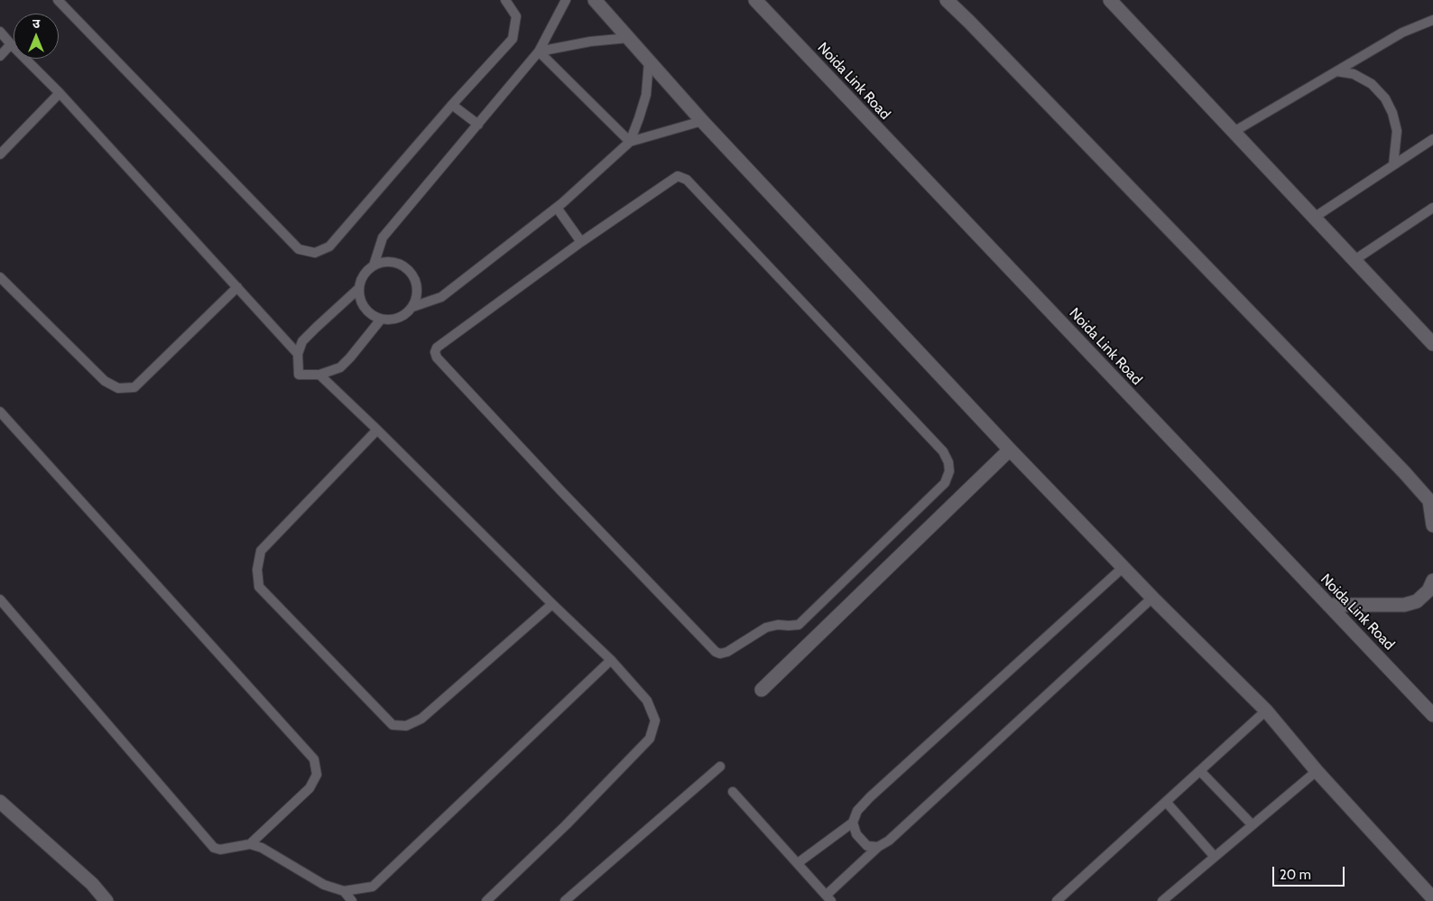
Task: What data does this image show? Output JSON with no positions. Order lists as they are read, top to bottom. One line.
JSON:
{"streets":{"street":["Noida Link Road"]},"scale_bar":"20 m","north":"top"}
